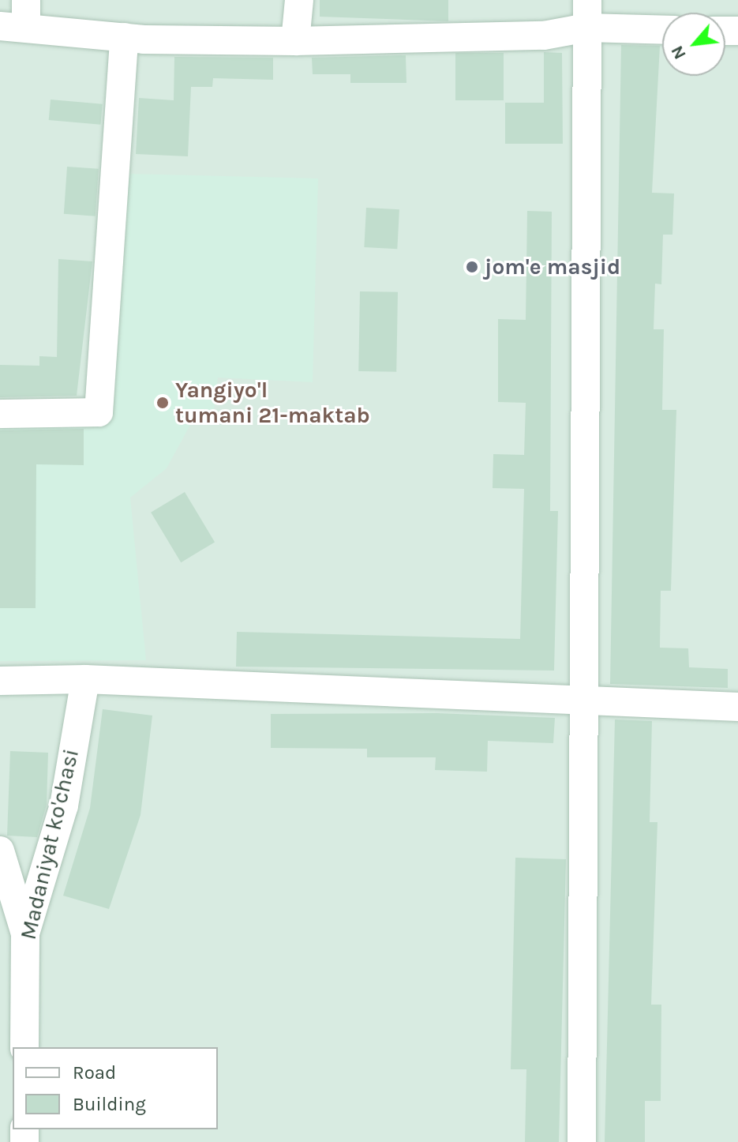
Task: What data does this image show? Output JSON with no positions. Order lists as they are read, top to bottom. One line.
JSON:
{"streets":{"street":["Madaniyat ko'chasi"]},"places":["jom'e masjid","Yangiyo'l tumani 21-maktab"],"legend":["Road","Building"],"north":"bottom left"}
